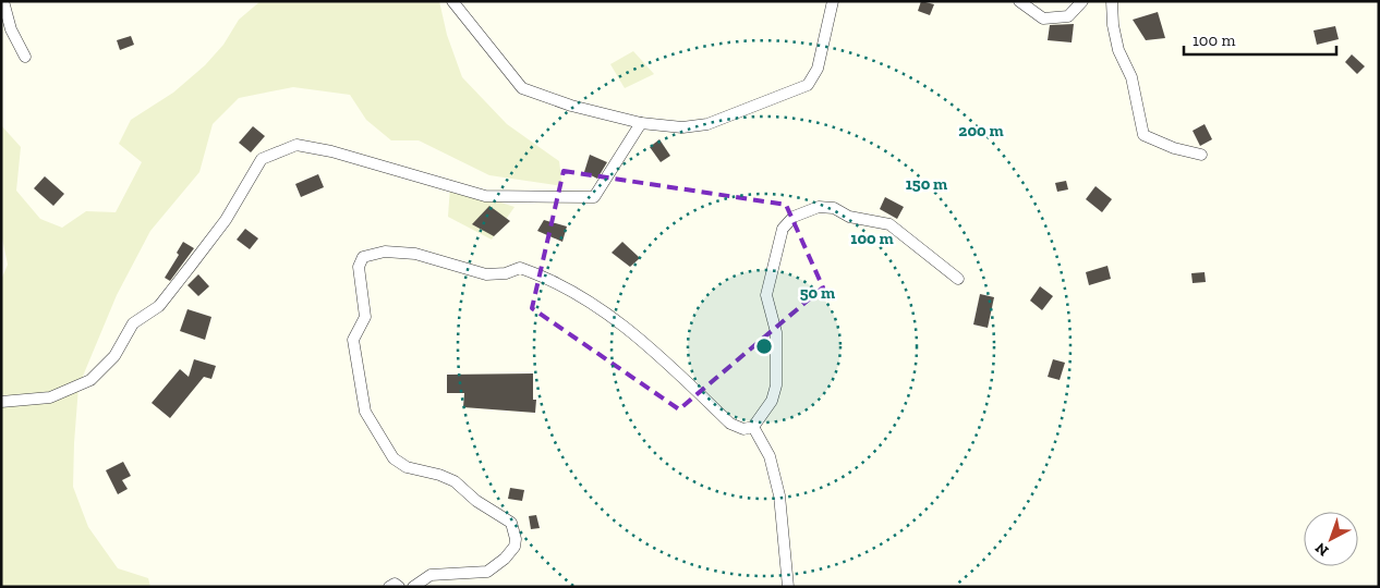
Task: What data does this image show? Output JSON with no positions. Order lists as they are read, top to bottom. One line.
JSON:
{"scale_bar":"100 m","north":"bottom left","rings":["200 m","150 m","100 m","50 m"]}
